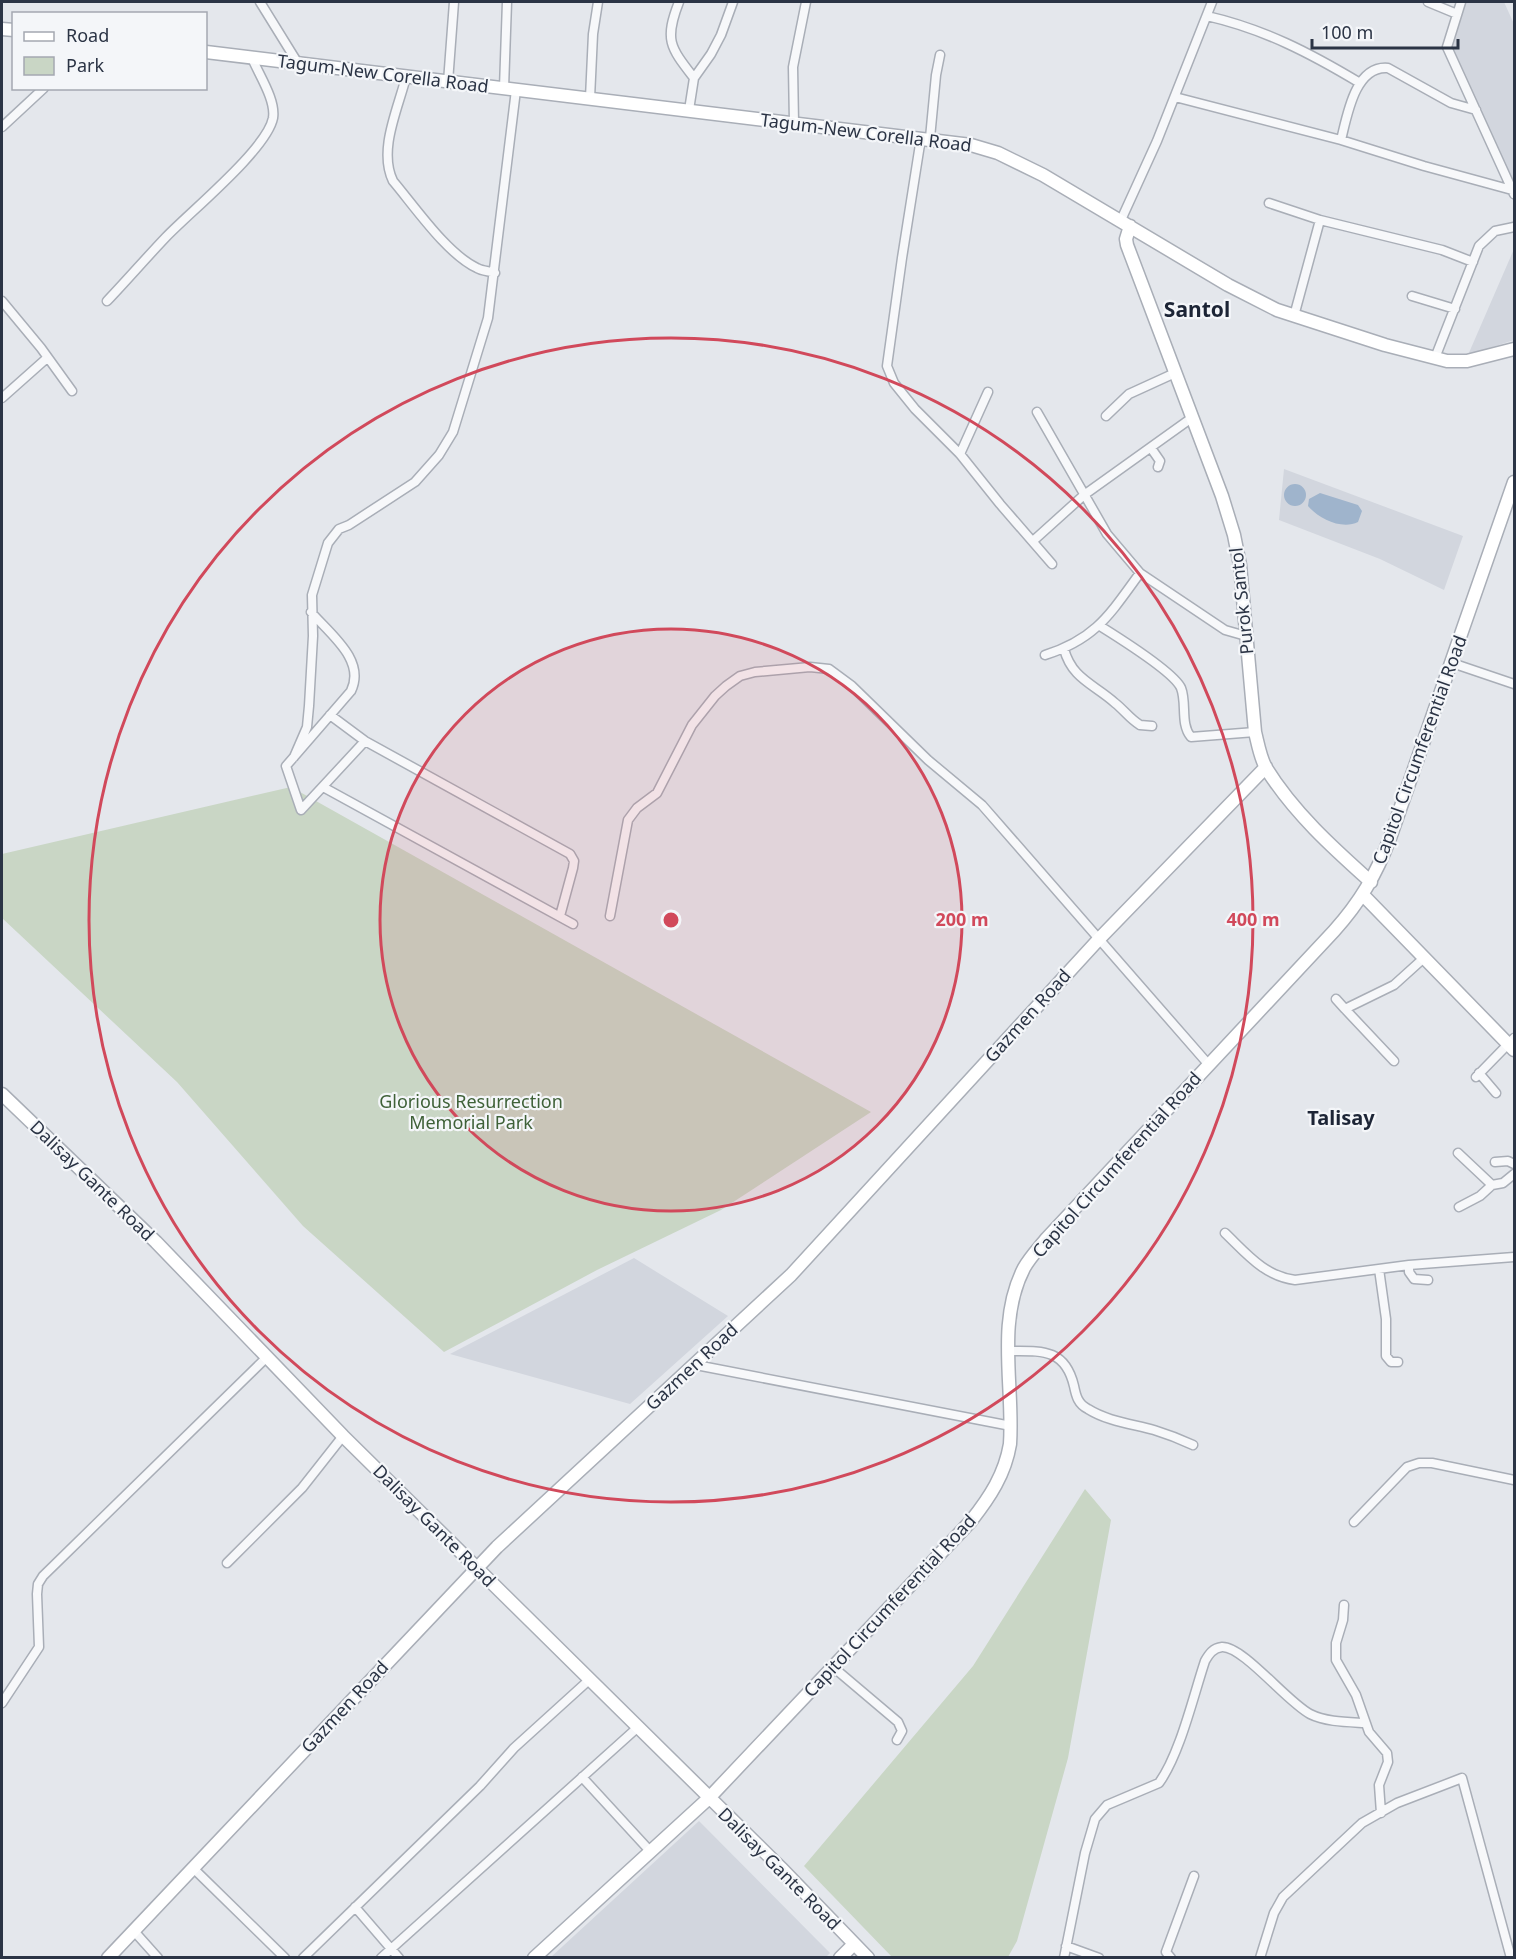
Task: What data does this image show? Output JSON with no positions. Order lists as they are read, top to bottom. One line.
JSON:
{"streets":{"main road":["Tagum-New Corella Road","Purok Santol","Capitol Circumferential Road","Gazmen Road","Dalisay Gante Road"]},"crossings":[["Tagum-New Corella Road","Purok Santol"],["Purok Santol","Capitol Circumferential Road"],["Purok Santol","Gazmen Road"],["Capitol Circumferential Road","Dalisay Gante Road"],["Gazmen Road","Dalisay Gante Road"]],"districts":["Santol","Talisay"],"parks":["Glorious Resurrection Memorial Park"],"legend":["Road","Park"],"scale_bar":"100 m","rings":["200 m","400 m"]}
